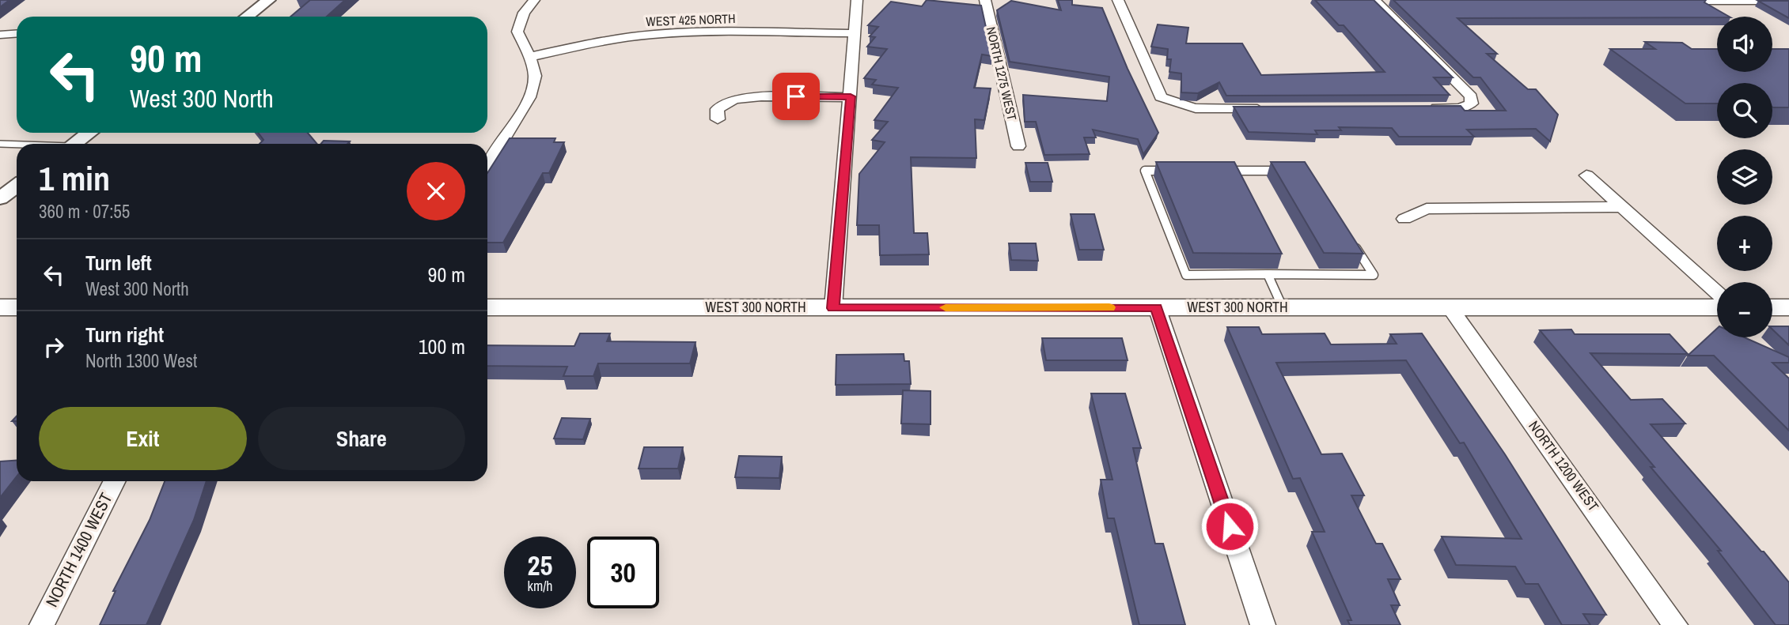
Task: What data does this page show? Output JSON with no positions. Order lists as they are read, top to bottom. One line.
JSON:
{"streets":{"main road":["WEST 300 NORTH"],"street":["WEST 425 NORTH","NORTH 1275 WEST","NORTH 1200 WEST","NORTH 1400 WEST"]},"crossings":[["WEST 300 NORTH","NORTH 1200 WEST"]],"page":{"map_buttons":["+","−"],"turn":["90 m","West 300 North"],"heading":["1 min","360 m · 07:55"],"list":[{"name":"Turn left","note":"West 300 North","value":"90 m"},{"name":"Turn right","note":"North 1300 West","value":"100 m"}],"buttons":["Exit","Share"],"speed":"25 km/h","limit":"30"}}
